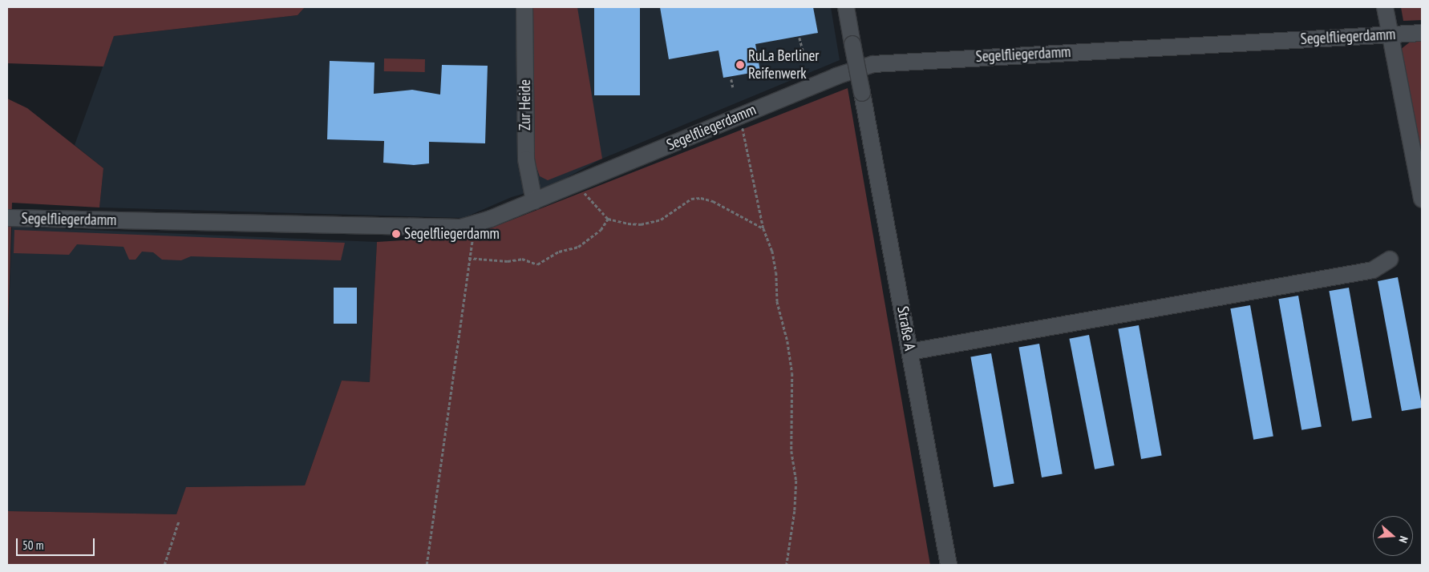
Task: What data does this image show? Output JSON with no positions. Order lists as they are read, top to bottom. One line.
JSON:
{"streets":{"street":["Segelfliegerdamm","Zur Heide","Straße A"]},"crossings":[["Segelfliegerdamm","Zur Heide"]],"places":["RuLa Berliner Reifenwerk","Segelfliegerdamm"],"scale_bar":"50 m","north":"right"}
